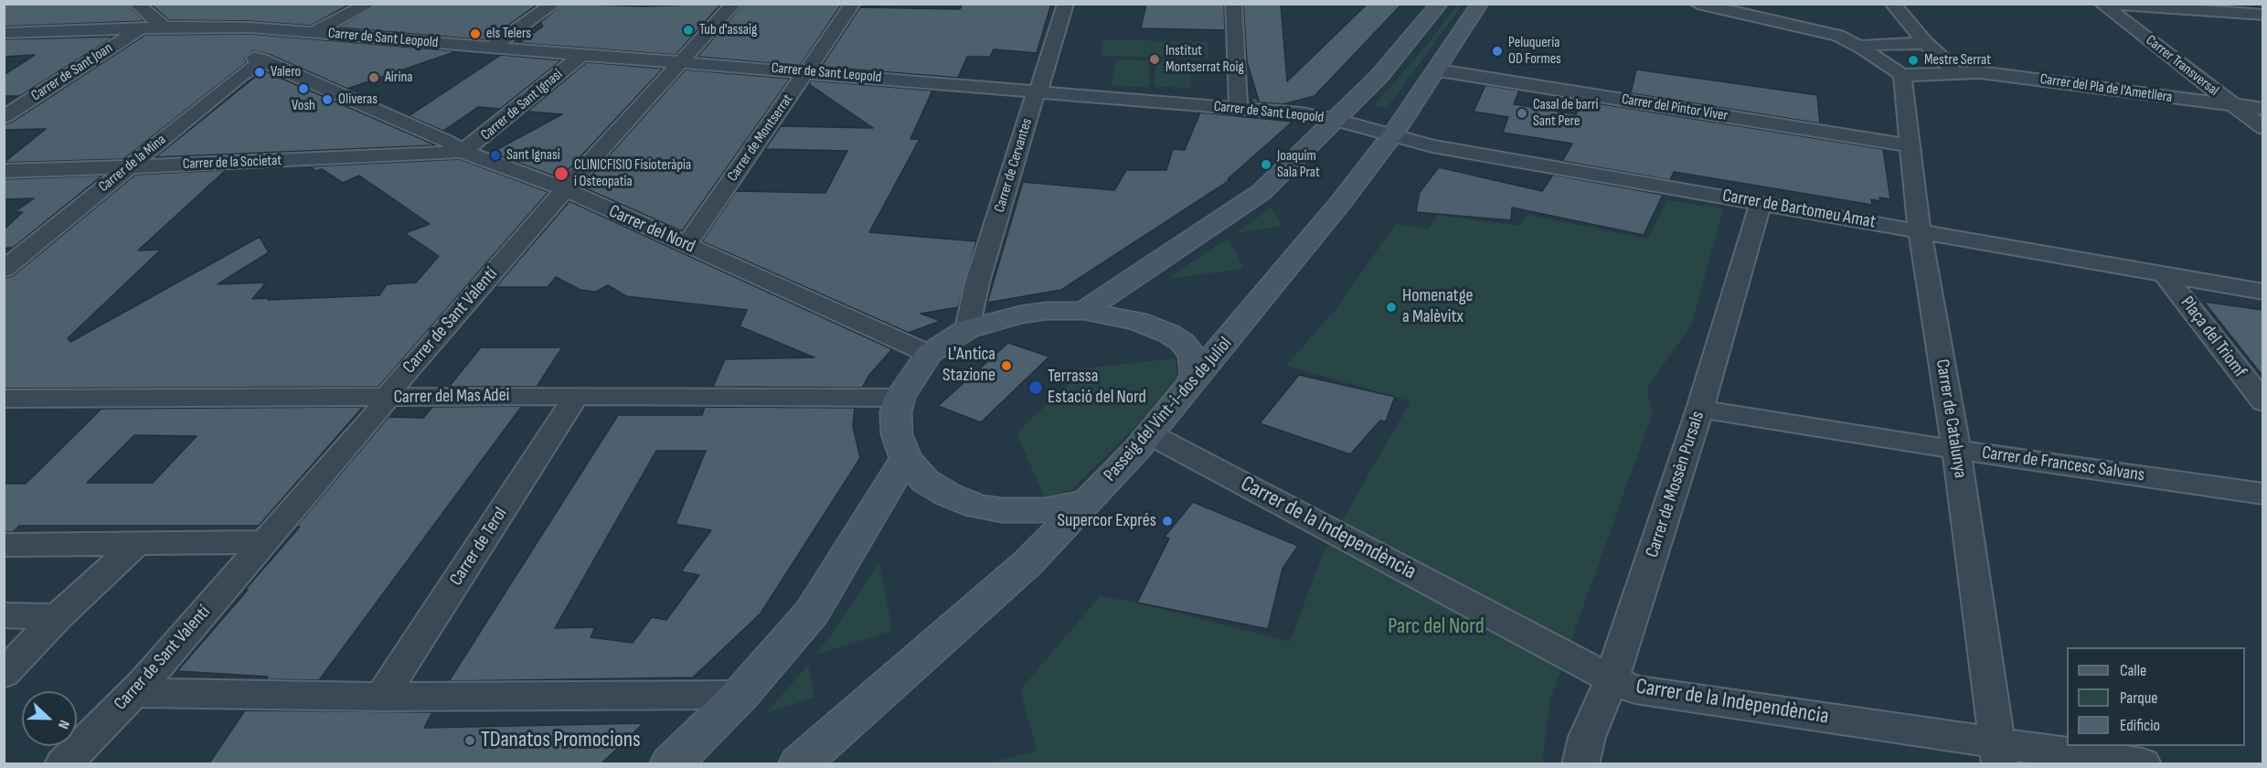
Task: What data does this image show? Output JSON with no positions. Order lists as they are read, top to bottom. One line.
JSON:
{"streets":{"street":["Carrer de Sant Leopold","Carrer Transversal","Carrer de Sant Joan","Carrer del Pla de l'Ametllera","Carrer de Sant Ignasi","Carrer del Pintor Viver","Carrer de Montserrat","Carrer de la Societat","Carrer de la Mina","Carrer de Cervantes","Carrer de Bartomeu Amat","Carrer del Nord","Carrer de Sant Valentí","Plaça del Triomf","Carrer del Mas Adei","Passeig del Vint-i-dos de Juliol","Carrer de Catalunya","Carrer de Francesc Salvans","Carrer de Mossèn Pursals","Carrer de la Independència","Carrer de Terol"]},"crossings":[["Carrer de Sant Leopold","Carrer de Sant Joan"],["Carrer de Sant Leopold","Carrer de Sant Ignasi"],["Carrer de Sant Leopold","Carrer de Montserrat"],["Carrer de Sant Leopold","Carrer de la Mina"],["Carrer de Sant Leopold","Carrer de Cervantes"],["Carrer de Sant Leopold","Carrer de Bartomeu Amat"],["Carrer de Sant Leopold","Carrer de Sant Valentí"],["Carrer Transversal","Carrer del Pla de l'Ametllera"],["Carrer del Pla de l'Ametllera","Carrer de Catalunya"],["Carrer de Sant Ignasi","Carrer de la Societat"],["Carrer de Sant Ignasi","Carrer del Nord"],["Carrer del Pintor Viver","Passeig del Vint-i-dos de Juliol"],["Carrer del Pintor Viver","Carrer de Catalunya"],["Carrer de Montserrat","Carrer del Nord"],["Carrer de la Societat","Carrer de la Mina"],["Carrer de la Societat","Carrer del Nord"],["Carrer de la Mina","Carrer del Nord"],["Carrer de Bartomeu Amat","Plaça del Triomf"],["Carrer de Bartomeu Amat","Passeig del Vint-i-dos de Juliol"],["Carrer de Bartomeu Amat","Carrer de Catalunya"],["Carrer de Bartomeu Amat","Carrer de Mossèn Pursals"],["Carrer del Nord","Carrer de Sant Valentí"],["Carrer de Sant Valentí","Carrer del Mas Adei"],["Carrer del Mas Adei","Carrer de Terol"],["Passeig del Vint-i-dos de Juliol","Carrer de la Independència"],["Carrer de Catalunya","Carrer de Francesc Salvans"],["Carrer de Catalunya","Carrer de la Independència"],["Carrer de Francesc Salvans","Carrer de Mossèn Pursals"],["Carrer de Mossèn Pursals","Carrer de la Independència"]],"parks":["Parc del Nord"],"places":["Tub d'assaig","els Telers","Peluquería OD Formes","Institut Montserrat Roig","Mestre Serrat","Valero","Airina","Vosh","Oliveras","Casal de barri Sant Pere","Sant Ignasi","Joaquim Sala Prat","CLINICFISIO Fisioteràpia i Osteopatia","Homenatge a Malèvitx","L'Antica Stazione","Terrassa Estació del Nord","Supercor Exprés","TDanatos Promocions"],"legend":["Calle","Parque","Edificio"],"north":"right"}
